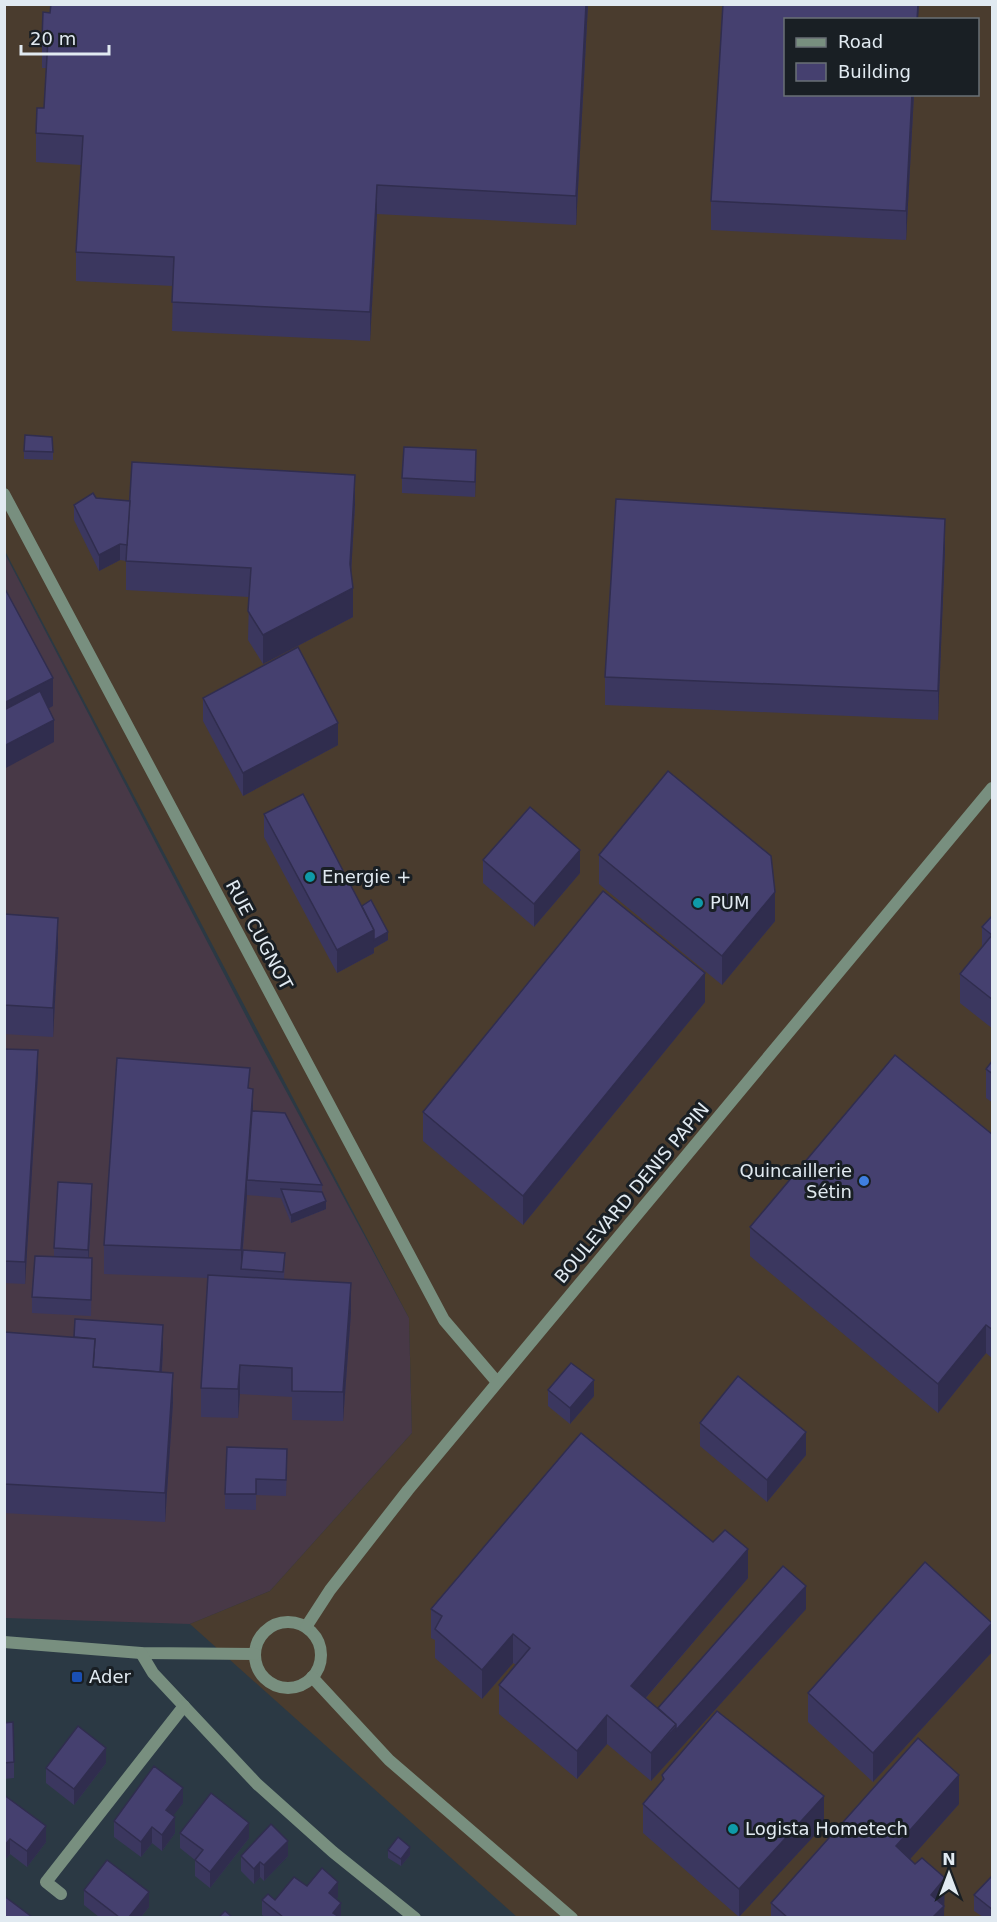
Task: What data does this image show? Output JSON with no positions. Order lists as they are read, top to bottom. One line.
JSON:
{"streets":{"street":["RUE CUGNOT","BOULEVARD DENIS PAPIN"]},"crossings":[["RUE CUGNOT","BOULEVARD DENIS PAPIN"]],"places":{"other":["Energie +","PUM","Quincaillerie Sétin","Logista Hometech"],"transit":["Ader"]},"legend":["Road","Building"],"scale_bar":"20 m","north":"top"}
